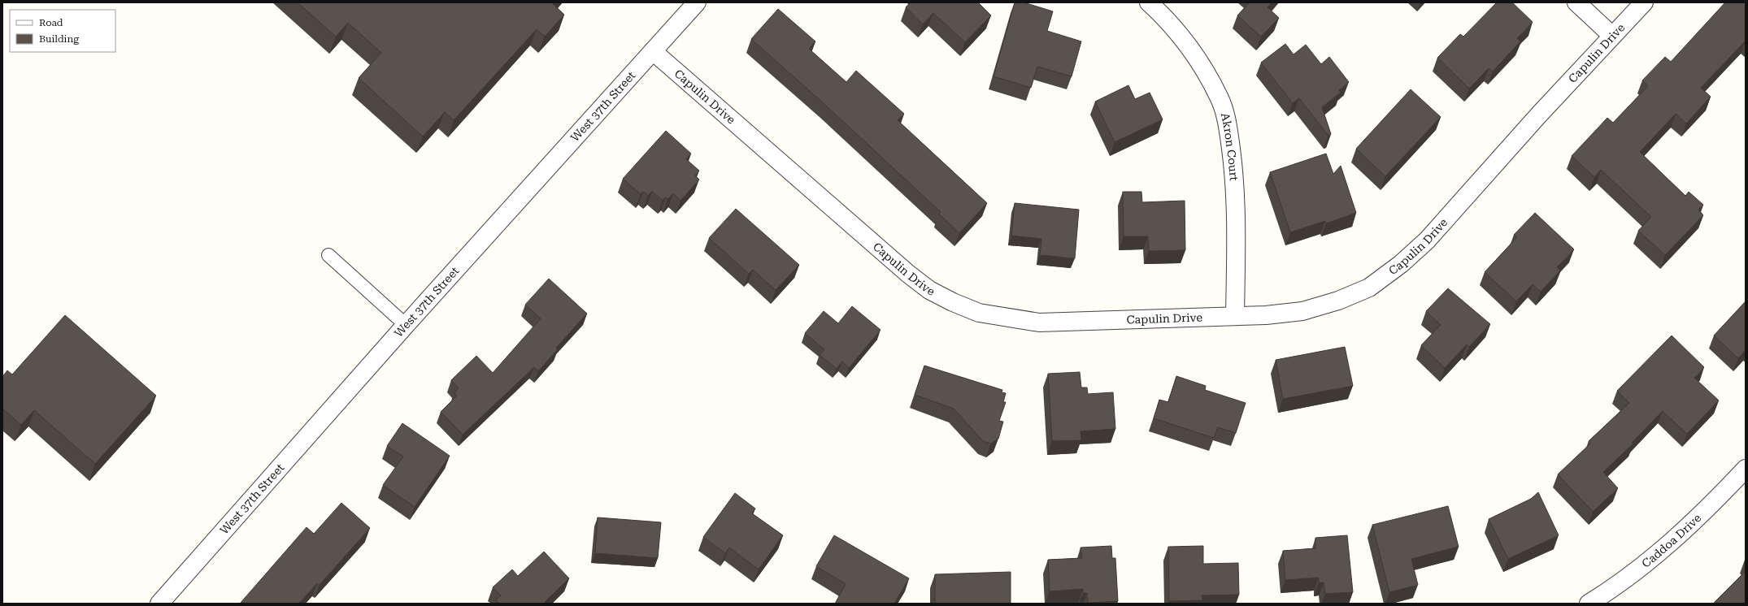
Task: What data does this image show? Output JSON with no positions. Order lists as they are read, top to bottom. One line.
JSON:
{"streets":{"street":["Capulin Drive","West 37th Street","Akron Court","Caddoa Drive"]},"crossings":[["Capulin Drive","West 37th Street"],["Capulin Drive","Akron Court"]],"legend":["Road","Building"]}
